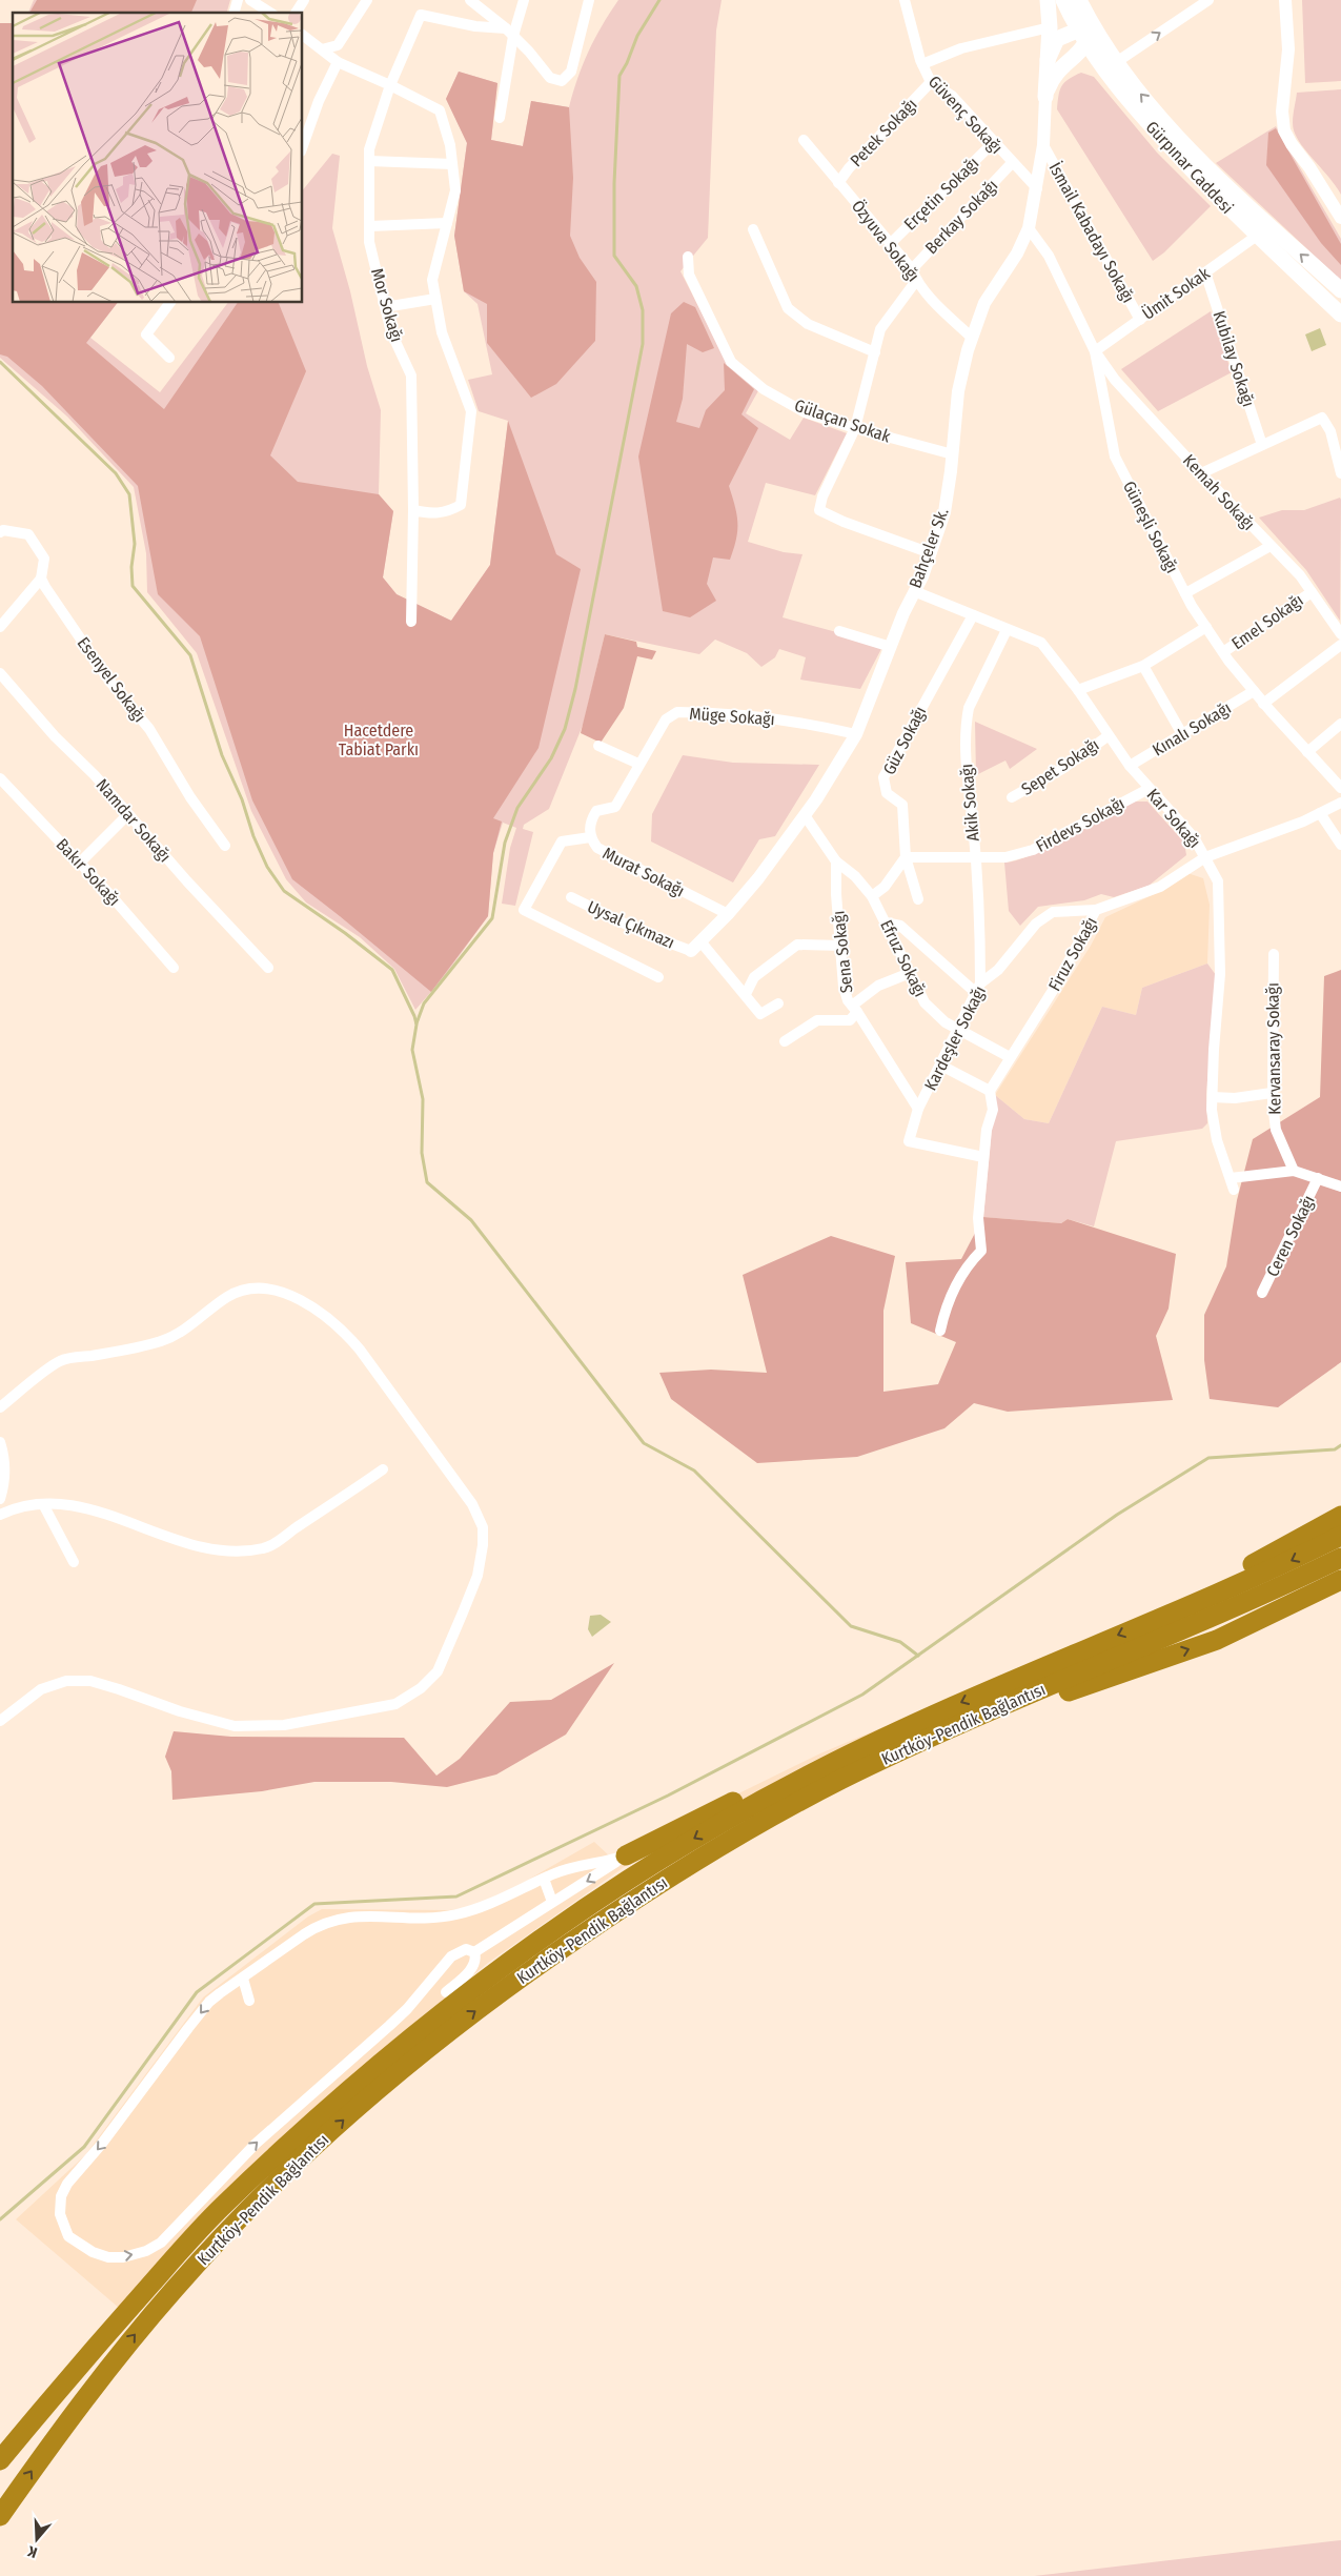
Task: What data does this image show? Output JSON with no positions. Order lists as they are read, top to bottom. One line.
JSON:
{"streets":{"highway":["Kurtköy-Pendik Bağlantısı"],"main road":["Gürpınar Caddesi"],"street":["Güvenç Sokağı","Petek Sokağı","Erçetin Sokağı","Berkay Sokağı","İsmail Kabadayı Sokağı","Özyuva Sokağı","Ümit Sokak","Mor Sokağı","Kubilay Sokağı","Gülaçan Sokak","Kemah Sokağı","Güneşli Sokağı","Bahçeler Sk.","Emel Sokağı","Esenyel Sokağı","Müge Sokağı","Kınalı Sokağı","Güz Sokağı","Sepet Sokağı","Akik Sokağı","Kar Sokağı","Namdar Sokağı","Firdevs Sokağı","Bakır Sokağı","Murat Sokağı","Uysal Çıkmazı","Sena Sokağı","Firuz Sokağı","Efruz Sokağı","Kardeşler Sokağı","Kervansaray Sokağı","Ceren Sokağı"]},"crossings":[["Güvenç Sokağı","Petek Sokağı"],["Güvenç Sokağı","Erçetin Sokağı"],["Güvenç Sokağı","Berkay Sokağı"],["Güvenç Sokağı","Bahçeler Sk."],["Petek Sokağı","Özyuva Sokağı"],["Gürpınar Caddesi","Ümit Sokak"],["Erçetin Sokağı","Özyuva Sokağı"],["Berkay Sokağı","Özyuva Sokağı"],["İsmail Kabadayı Sokağı","Ümit Sokak"],["İsmail Kabadayı Sokağı","Bahçeler Sk."],["Özyuva Sokağı","Bahçeler Sk."],["Ümit Sokak","Kubilay Sokağı"],["Ümit Sokak","Kemah Sokağı"],["Ümit Sokak","Güneşli Sokağı"],["Gülaçan Sokak","Bahçeler Sk."],["Kemah Sokağı","Güneşli Sokağı"],["Kemah Sokağı","Emel Sokağı"],["Güneşli Sokağı","Bahçeler Sk."],["Güneşli Sokağı","Emel Sokağı"],["Güneşli Sokağı","Kınalı Sokağı"],["Bahçeler Sk.","Müge Sokağı"],["Bahçeler Sk.","Kar Sokağı"],["Bahçeler Sk.","Murat Sokağı"],["Bahçeler Sk.","Uysal Çıkmazı"],["Müge Sokağı","Murat Sokağı"],["Kınalı Sokağı","Kar Sokağı"],["Güz Sokağı","Kar Sokağı"],["Güz Sokağı","Firdevs Sokağı"],["Sepet Sokağı","Kar Sokağı"],["Akik Sokağı","Kar Sokağı"],["Akik Sokağı","Firdevs Sokağı"],["Akik Sokağı","Kardeşler Sokağı"],["Kar Sokağı","Firdevs Sokağı"],["Kar Sokağı","Firuz Sokağı"],["Sena Sokağı","Efruz Sokağı"],["Sena Sokağı","Kardeşler Sokağı"],["Firuz Sokağı","Efruz Sokağı"],["Firuz Sokağı","Kardeşler Sokağı"],["Efruz Sokağı","Kardeşler Sokağı"]],"parks":["Hacetdere Tabiat Parkı"],"north":"bottom"}
